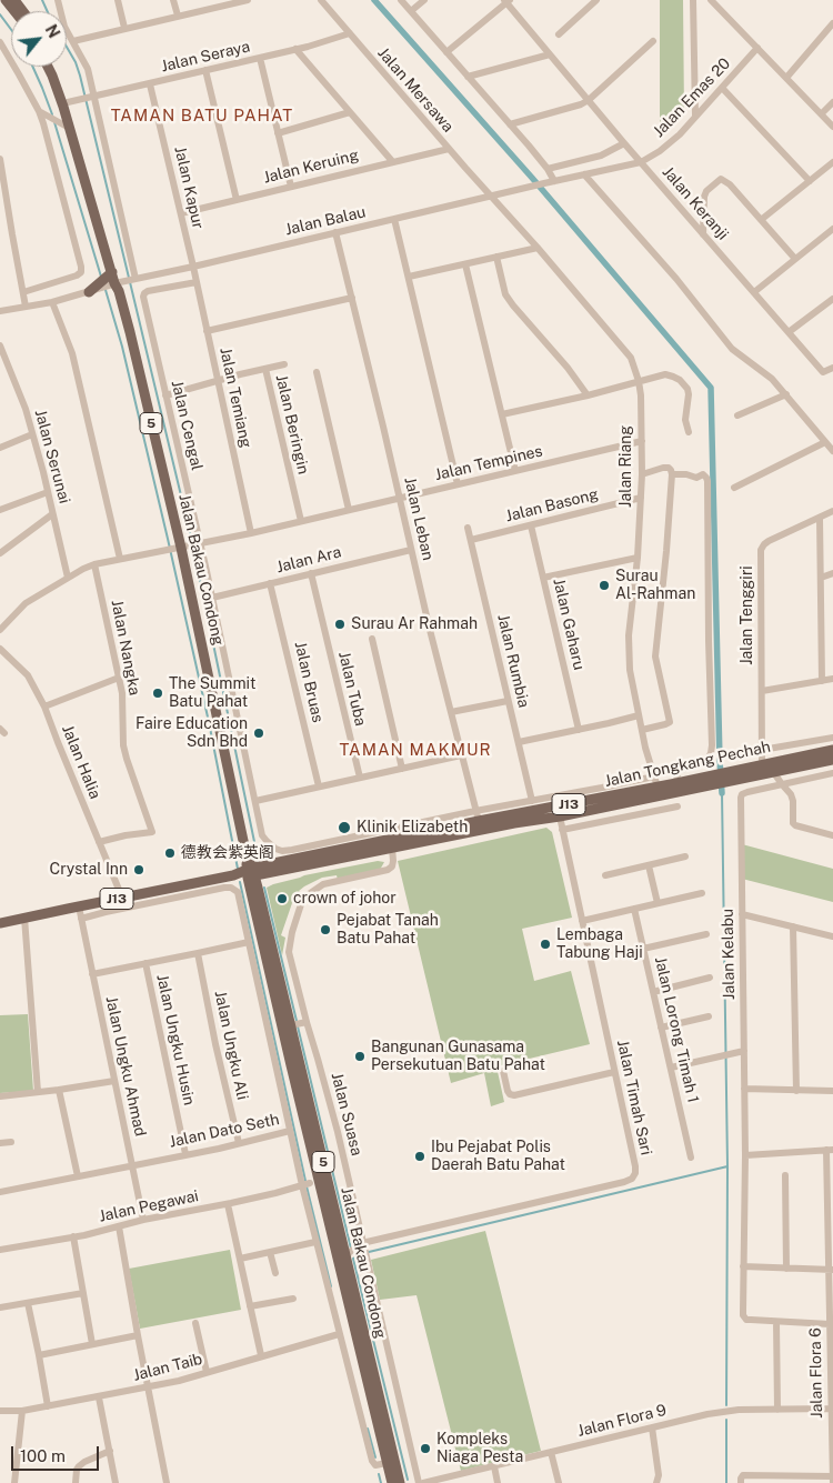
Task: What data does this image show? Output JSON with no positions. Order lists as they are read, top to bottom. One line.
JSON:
{"streets":{"main road":["5","Jalan Bakau Condong","Jalan Tongkang Pechah","J13"],"street":["Jalan Seraya","Jalan Mersawa","Jalan Emas 20","Jalan Keruing","Jalan Kapur","Jalan Keranji","Jalan Balau","Jalan Temiang","Jalan Beringin","Jalan Cengal","Jalan Serunai","Jalan Tempines","Jalan Riang","Jalan Basong","Jalan Leban","Jalan Ara","Jalan Tenggiri","Jalan Gaharu","Jalan Nangka","Jalan Rumbia","Jalan Bruas","Jalan Tuba","Jalan Halia","Jalan Kelabu","Jalan Lorong Timah 1","Jalan Ungku Husin","Jalan Ungku Ali","Jalan Ungku Ahmad","Jalan Timah Sari","Jalan Suasa","Jalan Dato Seth","Jalan Pegawai","Jalan Taib","Jalan Flora 6","Jalan Flora 9"]},"crossings":[["Jalan Seraya","Jalan Mersawa"],["Jalan Seraya","Jalan Kapur"],["Jalan Seraya","Jalan Bakau Condong"],["Jalan Mersawa","Jalan Keruing"],["Jalan Mersawa","Jalan Balau"],["Jalan Mersawa","Jalan Riang"],["Jalan Emas 20","Jalan Keranji"],["Jalan Emas 20","Jalan Balau"],["Jalan Keruing","Jalan Kapur"],["Jalan Kapur","Jalan Balau"],["Jalan Kapur","Jalan Temiang"],["Jalan Keranji","Jalan Balau"],["Jalan Balau","Jalan Temiang"],["Jalan Balau","Jalan Riang"],["Jalan Balau","Jalan Leban"],["Jalan Balau","Jalan Bakau Condong"],["Jalan Temiang","Jalan Beringin"],["Jalan Temiang","Jalan Cengal"],["Jalan Temiang","Jalan Tempines"],["Jalan Beringin","Jalan Cengal"],["Jalan Beringin","Jalan Tempines"],["Jalan Cengal","Jalan Tempines"],["Jalan Cengal","Jalan Riang"],["Jalan Cengal","Jalan Leban"],["Jalan Cengal","Jalan Ara"],["Jalan Cengal","Jalan Bakau Condong"],["Jalan Cengal","Jalan Rumbia"],["Jalan Cengal","Jalan Tongkang Pechah"],["Jalan Serunai","Jalan Tempines"],["Jalan Tempines","Jalan Riang"],["Jalan Tempines","Jalan Leban"],["Jalan Tempines","Jalan Bakau Condong"],["Jalan Tempines","Jalan Nangka"],["Jalan Riang","Jalan Basong"],["Jalan Riang","Jalan Tongkang Pechah"],["Jalan Basong","Jalan Gaharu"],["Jalan Basong","Jalan Rumbia"],["Jalan Leban","Jalan Ara"],["Jalan Leban","Jalan Tongkang Pechah"],["Jalan Ara","Jalan Bruas"],["Jalan Ara","Jalan Tuba"],["Jalan Bakau Condong","Jalan Tongkang Pechah"],["Jalan Bakau Condong","Jalan Suasa"],["Jalan Tenggiri","Jalan Tongkang Pechah"],["Jalan Nangka","Jalan Halia"],["Jalan Halia","Jalan Tongkang Pechah"],["Jalan Halia","J13"],["Jalan Tongkang Pechah","J13"],["Jalan Tongkang Pechah","Jalan Timah Sari"],["Jalan Tongkang Pechah","Jalan Suasa"],["J13","Jalan Ungku Ahmad"],["Jalan Ungku Husin","Jalan Dato Seth"],["Jalan Ungku Ali","Jalan Dato Seth"],["Jalan Ungku Ahmad","Jalan Dato Seth"],["Jalan Ungku Ahmad","Jalan Pegawai"],["Jalan Timah Sari","Jalan Suasa"],["Jalan Suasa","Jalan Flora 9"],["Jalan Flora 6","Jalan Flora 9"]],"districts":["TAMAN BATU PAHAT","TAMAN MAKMUR"],"places":["Surau Al-Rahman","Surau Ar Rahmah","The Summit Batu Pahat","Faire Education Sdn Bhd","Klinik Elizabeth","德教会紫英阁","Crystal Inn","crown of johor","Pejabat Tanah Batu Pahat","Lembaga Tabung Haji","Bangunan Gunasama Persekutuan Batu Pahat","Ibu Pejabat Polis Daerah Batu Pahat","Kompleks Niaga Pesta"],"scale_bar":"100 m","north":"top right"}
